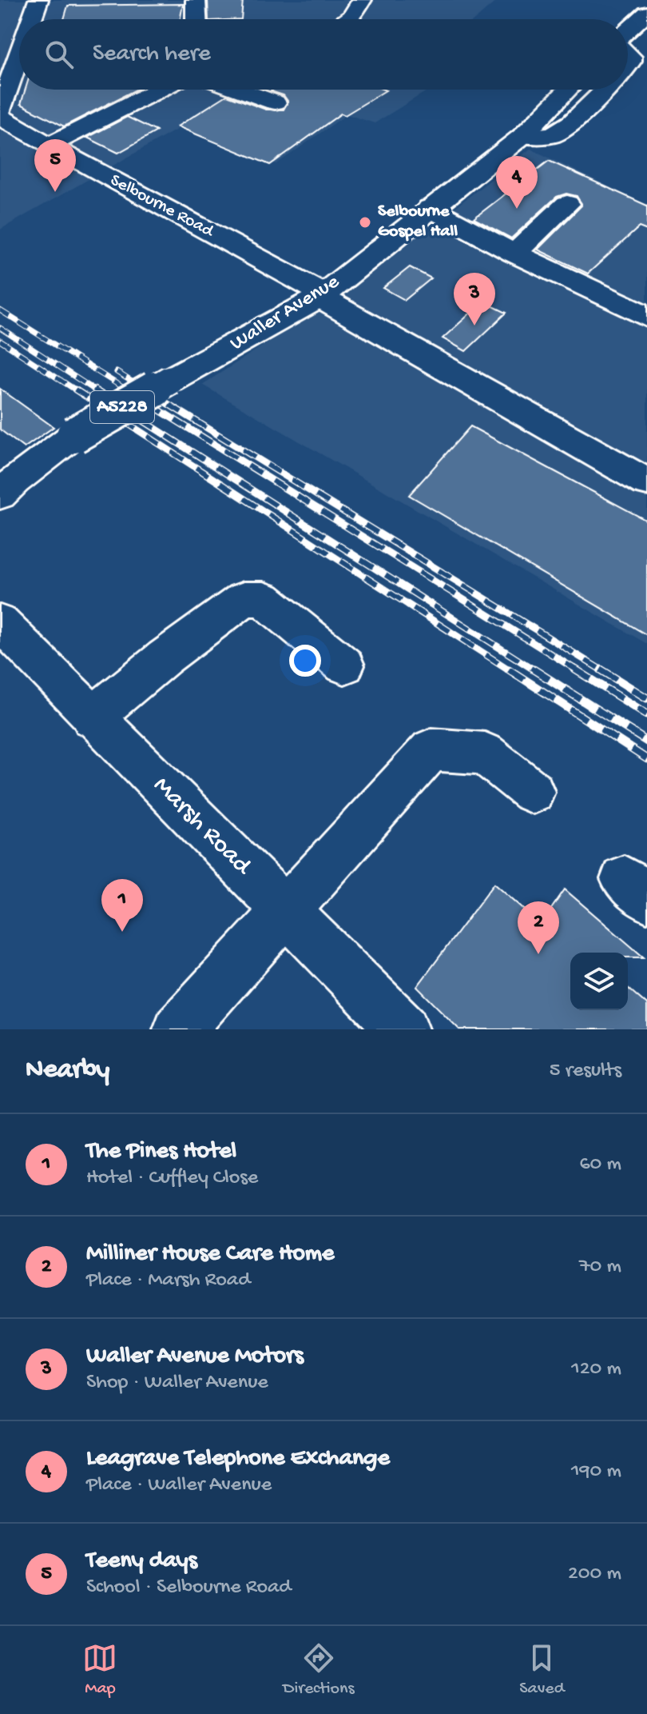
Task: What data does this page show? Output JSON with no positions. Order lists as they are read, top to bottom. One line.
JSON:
{"streets":{"street":["Selbourne Road","Waller Avenue","A5228","Marsh Road"]},"crossings":[["Selbourne Road","Waller Avenue"]],"places":["Selbourne Gospel Hall"],"page":{"search":"Search here","pins":["5","4","3","1","2"],"heading":["Nearby","5 results"],"list":[{"mark":"1","name":"The Pines Hotel","note":"Hotel · Cuffley Close","value":"60 m"},{"mark":"2","name":"Milliner House Care Home","note":"Place · Marsh Road","value":"70 m"},{"mark":"3","name":"Waller Avenue Motors","note":"Shop · Waller Avenue","value":"120 m"},{"mark":"4","name":"Leagrave Telephone Exchange","note":"Place · Waller Avenue","value":"190 m"},{"mark":"5","name":"Teeny days","note":"School · Selbourne Road","value":"200 m"}],"nav":["Map","Directions","Saved"]}}
